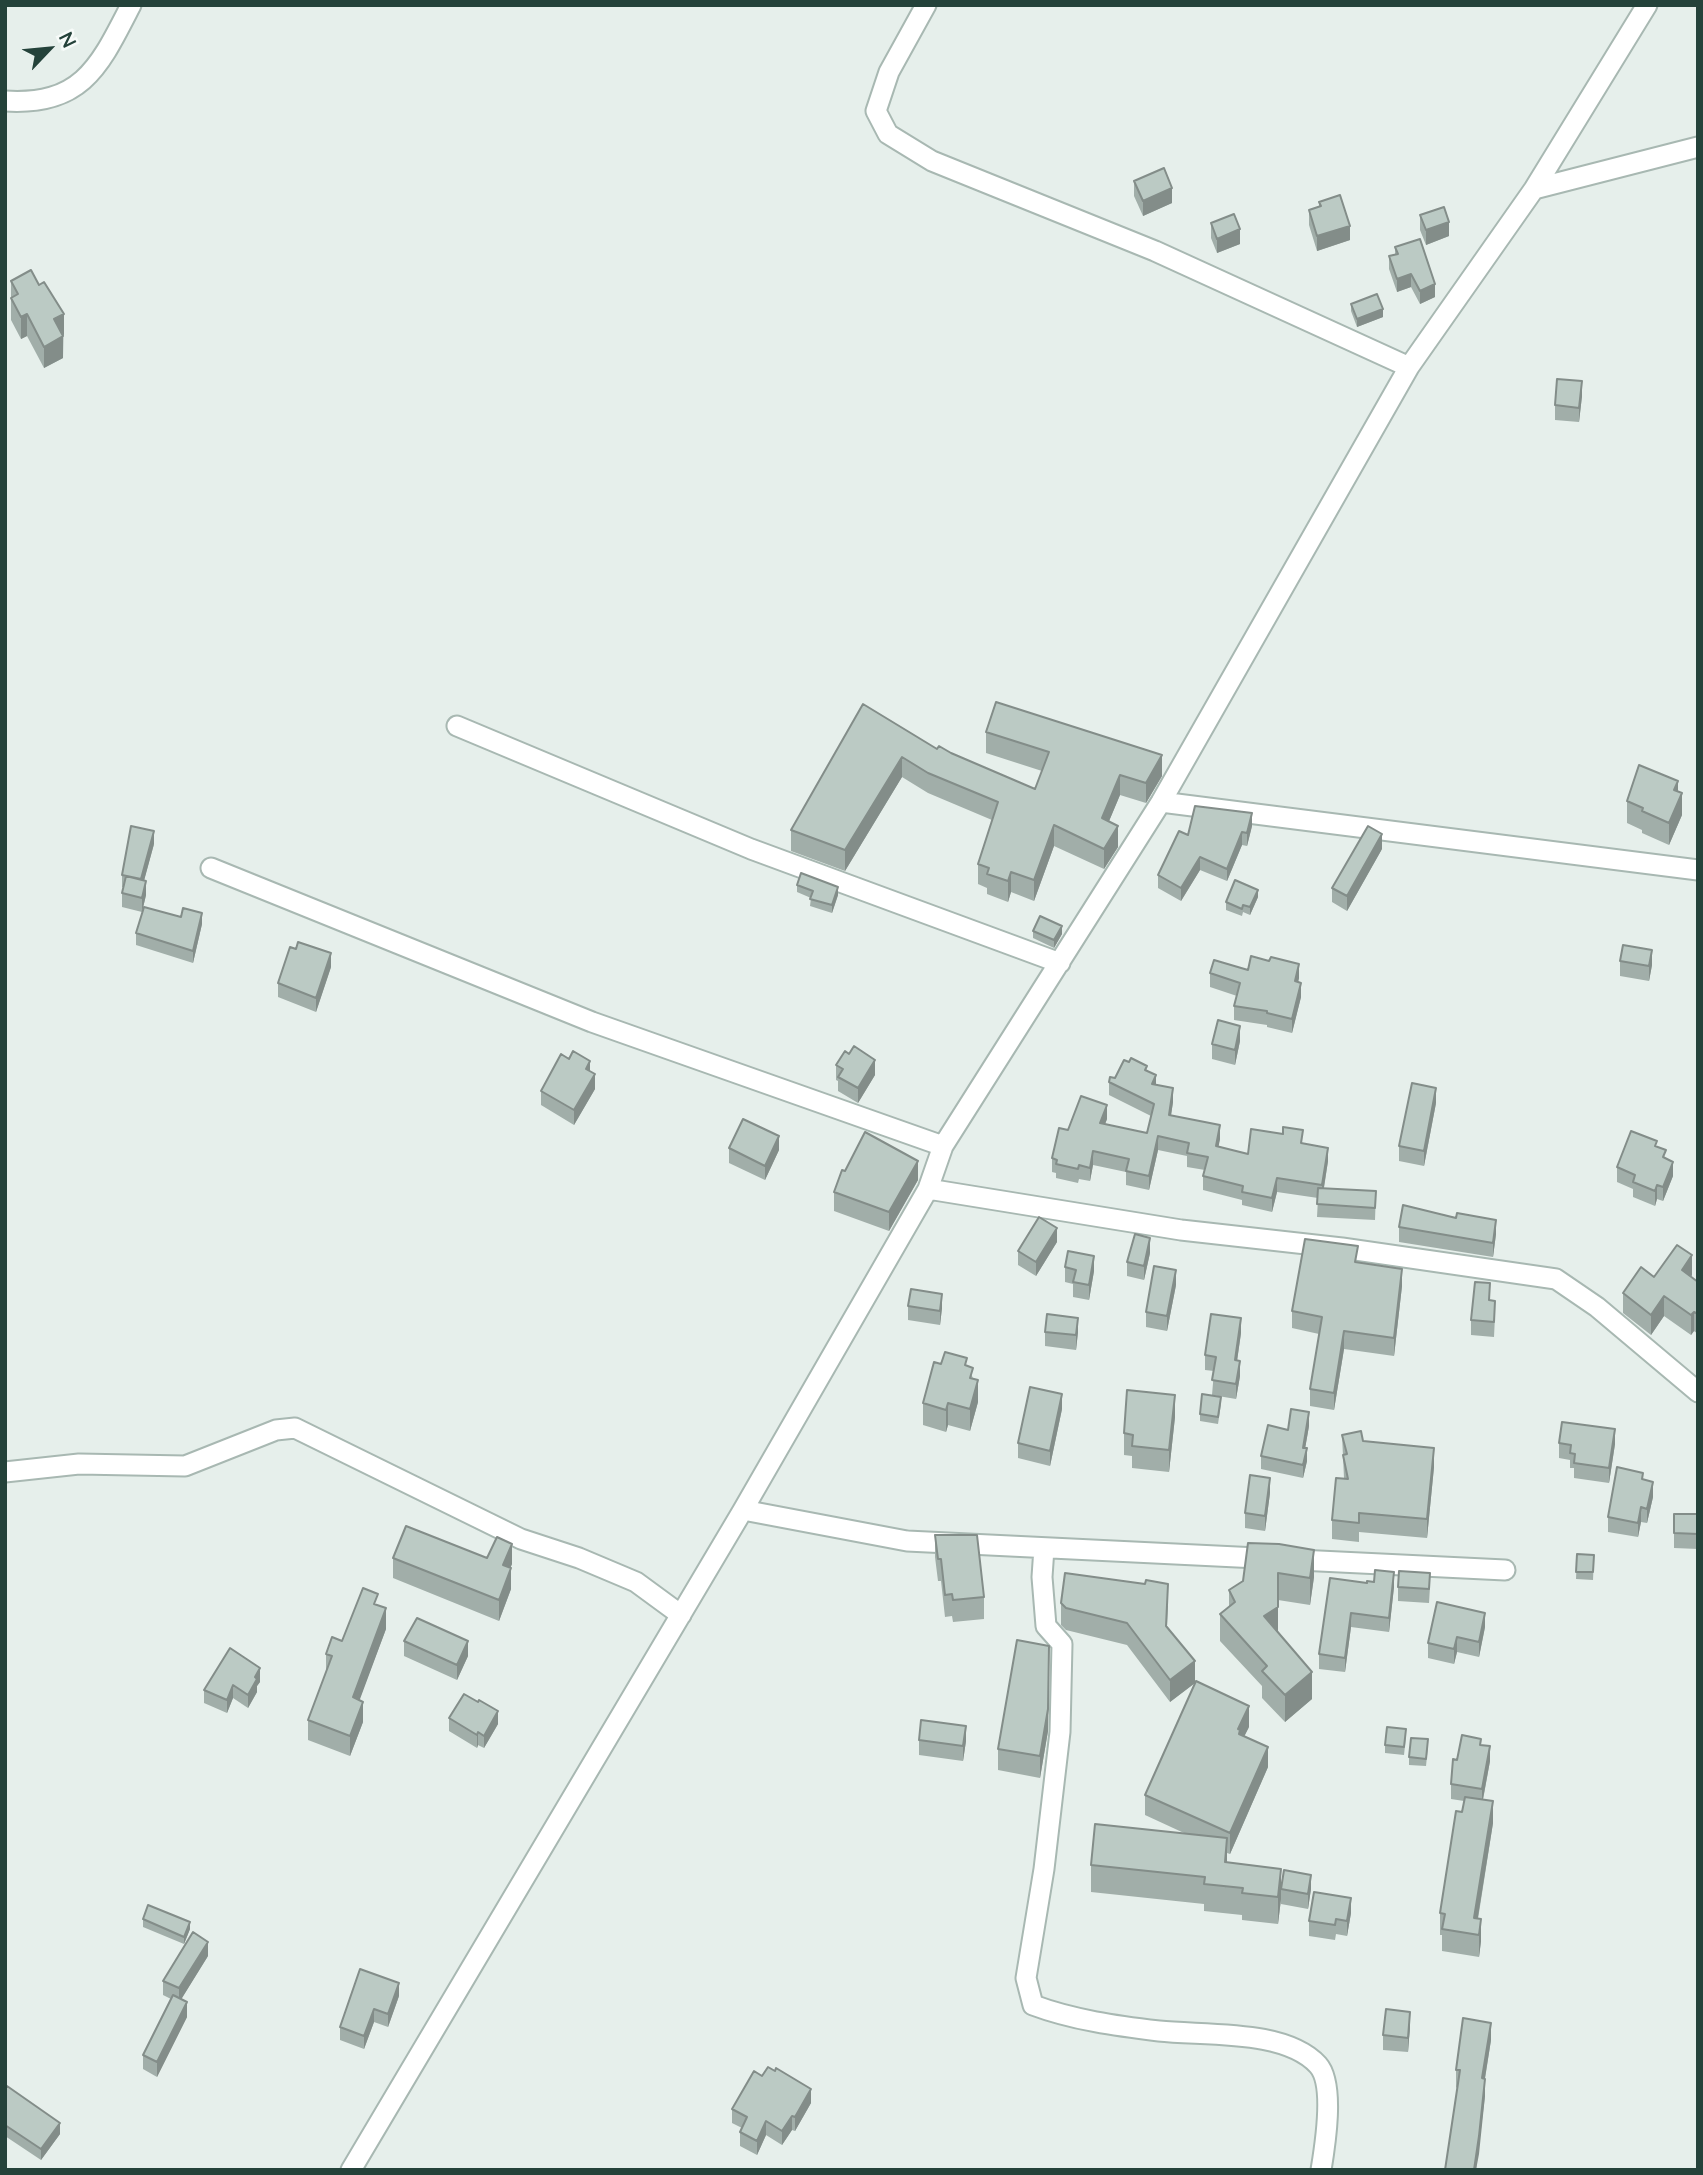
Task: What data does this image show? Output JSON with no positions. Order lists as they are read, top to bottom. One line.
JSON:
{"north":"top right"}
